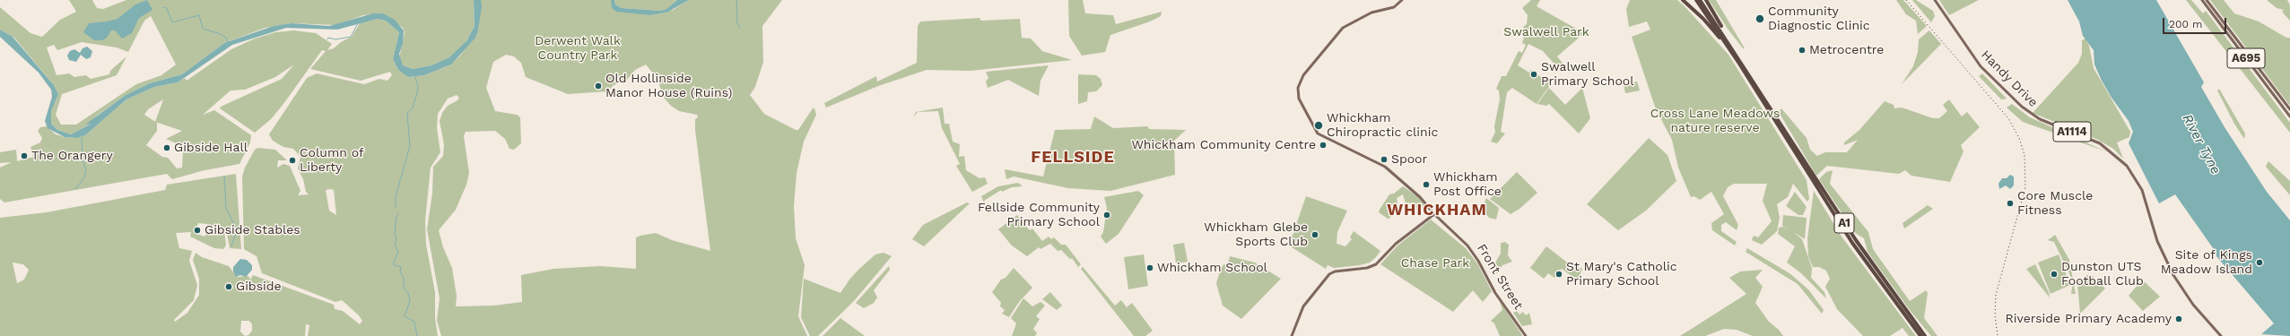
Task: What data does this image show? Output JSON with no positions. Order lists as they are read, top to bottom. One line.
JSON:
{"streets":{"highway":["A1"],"main road":["A695","Handy Drive","A1114","Front Street"]},"districts":["FELLSIDE","WHICKHAM"],"water":["River Tyne"],"parks":["Swalwell Park","Derwent Walk Country Park","Cross Lane Meadows nature reserve","Chase Park"],"places":["Community Diagnostic Clinic","Metrocentre","Swalwell Primary School","Old Hollinside Manor House (Ruins)","Whickham Chiropractic clinic","Whickham Community Centre","Gibside Hall","The Orangery","Spoor","Column of Liberty","Whickham Post Office","Core Muscle Fitness","Fellside Community Primary School","Gibside Stables","Whickham Glebe Sports Club","Site of Kings Meadow Island","Whickham School","St Mary's Catholic Primary School","Dunston UTS Football Club","Gibside","Riverside Primary Academy"],"scale_bar":"200 m"}
